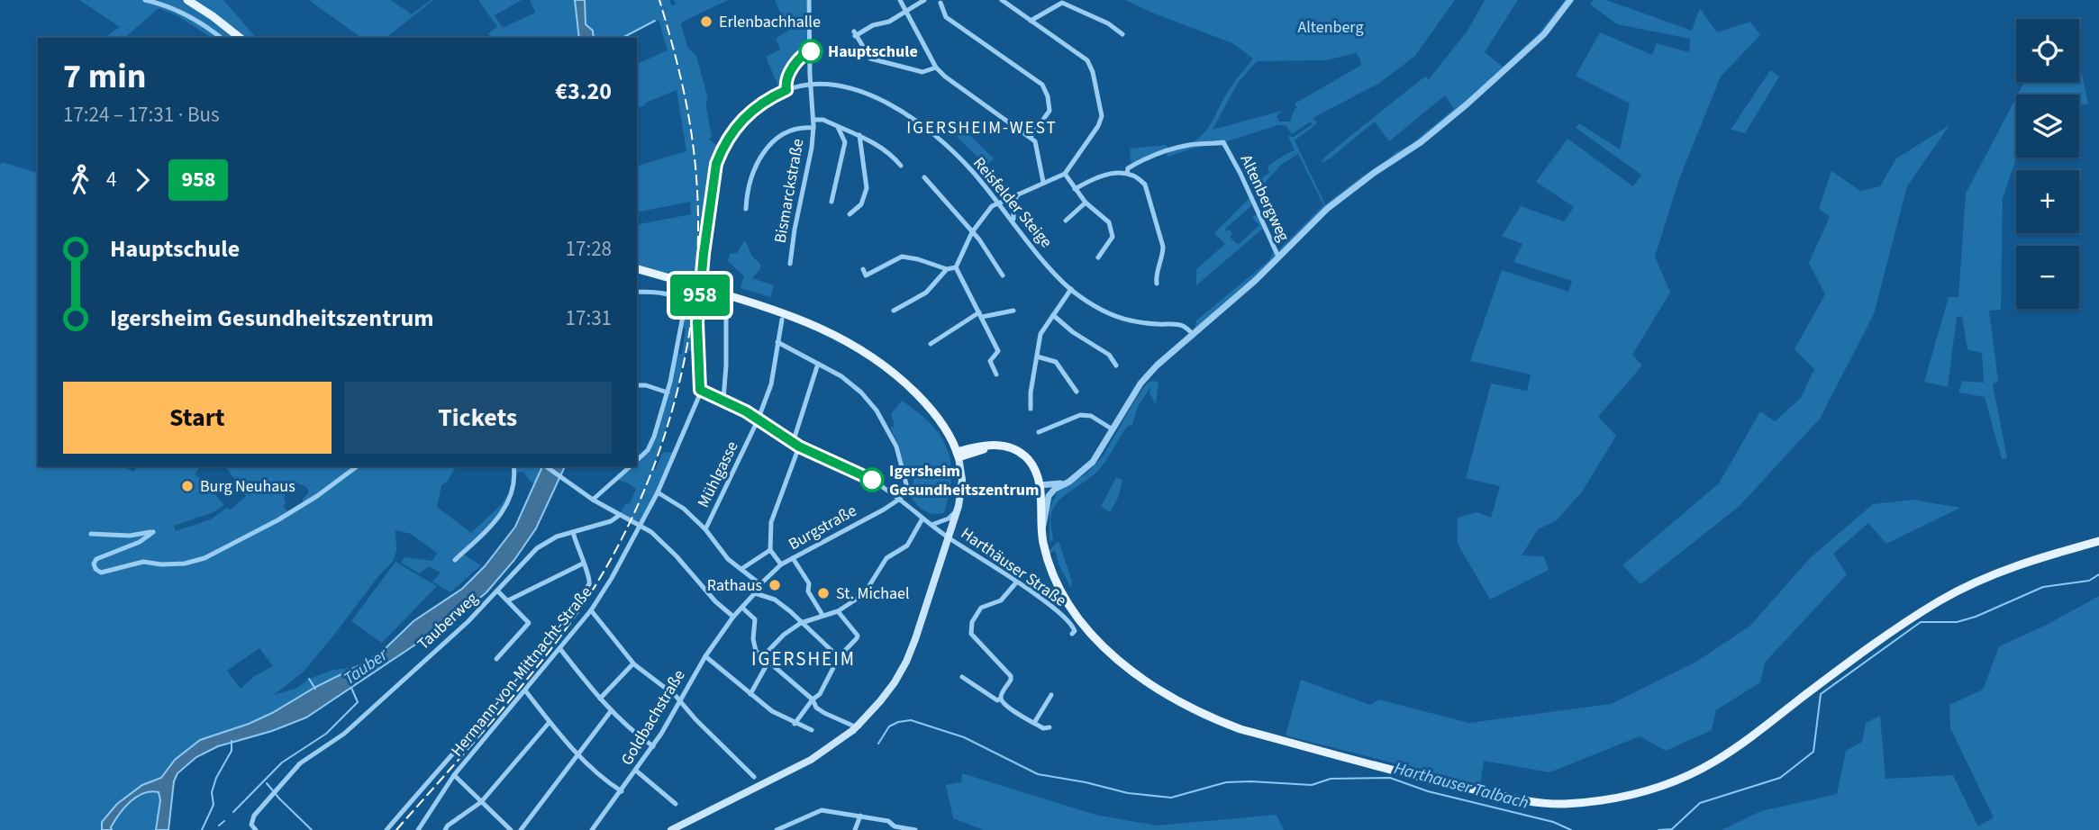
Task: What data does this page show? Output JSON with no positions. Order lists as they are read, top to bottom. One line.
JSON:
{"streets":{"street":["Bismarckstraße","Altenbergweg","Reisfelder Steige","Mühlgasse","Burgstraße","Harthäuser Straße","Tauberweg","Hermann-von-Mittnacht-Straße","Goldbachstraße"]},"crossings":[["Bismarckstraße","Reisfelder Steige"],["Mühlgasse","Burgstraße"],["Mühlgasse","Harthäuser Straße"],["Burgstraße","Harthäuser Straße"],["Burgstraße","Goldbachstraße"],["Harthäuser Straße","Hermann-von-Mittnacht-Straße"]],"districts":["IGERSHEIM-WEST","IGERSHEIM"],"water":["Tauber","Harthauser Talbach"],"parks":["Altenberg"],"places":["Erlenbachhalle","Hauptschule","Igersheim Gesundheitszentrum","Burg Neuhaus","Rathaus","St. Michael"],"lines":["bus line 958"],"page":{"on_map":"958","map_buttons":["+","−"],"heading":["7 min","17:24 – 17:31 · Bus","€3.20"],"legs":["4","958"],"list":[{"name":"Hauptschule","value":"17:28"},{"name":"Igersheim Gesundheitszentrum","value":"17:31"}],"buttons":["Start","Tickets"]}}
